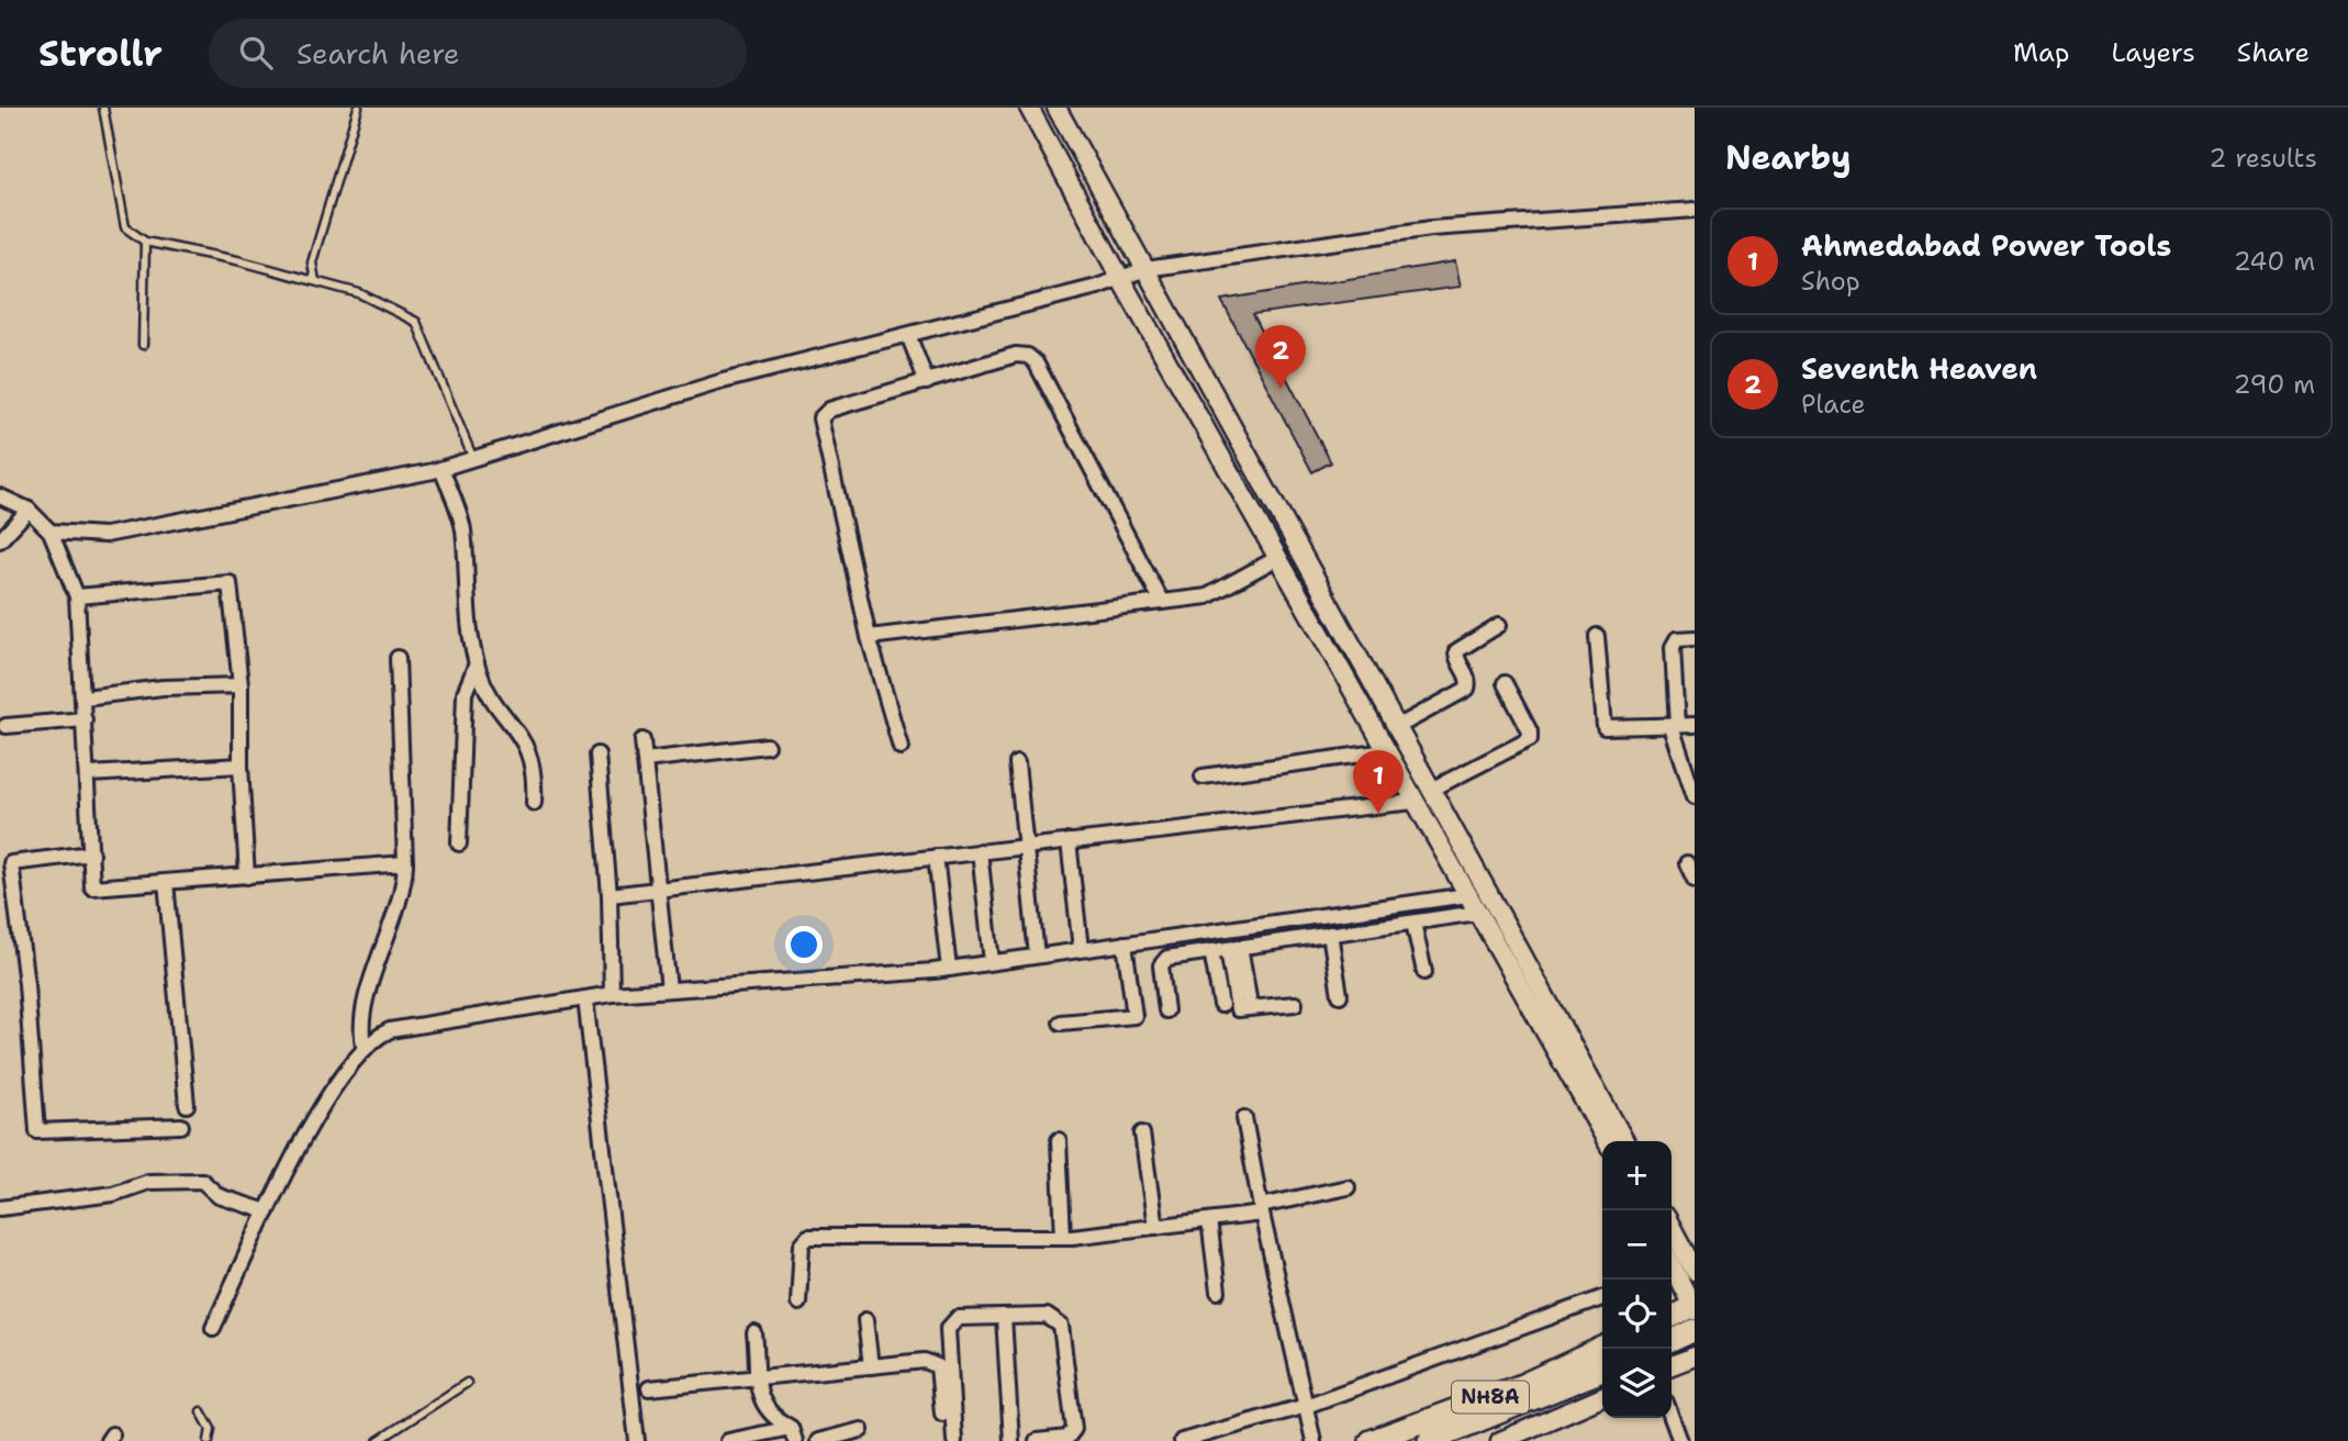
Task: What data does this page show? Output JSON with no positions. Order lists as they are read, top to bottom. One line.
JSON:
{"streets":{"main road":["NH8A"]},"page":{"header":"Strollr","search":"Search here","nav":["Map","Layers","Share"],"heading":["Nearby","2 results"],"list":[{"mark":"1","name":"Ahmedabad Power Tools","note":"Shop","value":"240 m"},{"mark":"2","name":"Seventh Heaven","note":"Place","value":"290 m"}],"pins":["2","1"],"map_buttons":["+","−"]}}
